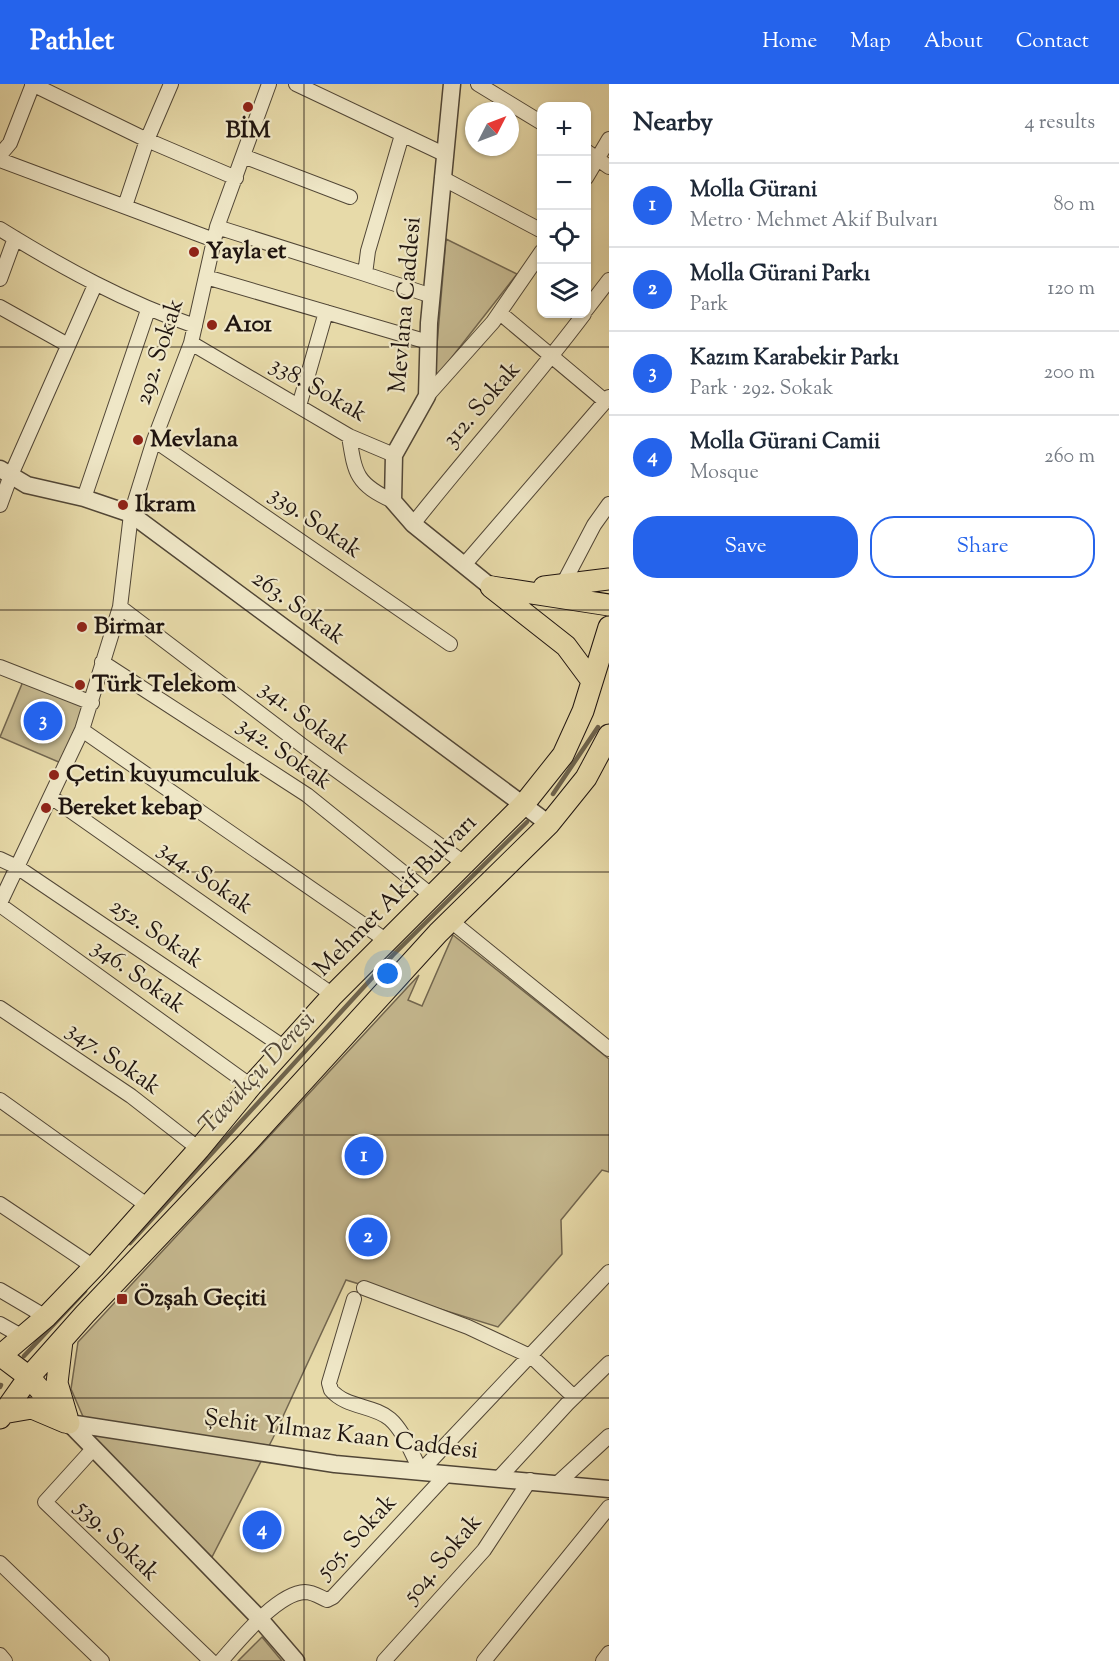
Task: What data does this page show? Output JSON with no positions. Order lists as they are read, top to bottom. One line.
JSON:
{"streets":{"main road":["Mehmet Akif Bulvarı"],"street":["Mevlana Caddesi","292. Sokak","338. Sokak","312. Sokak","339. Sokak","263. Sokak","341. Sokak","342. Sokak","344. Sokak","252. Sokak","346. Sokak","347. Sokak","Şehit Yılmaz Kaan Caddesi","505. Sokak","539. Sokak","504. Sokak"]},"crossings":[["Mevlana Caddesi","338. Sokak"],["292. Sokak","338. Sokak"],["292. Sokak","339. Sokak"],["292. Sokak","263. Sokak"],["292. Sokak","341. Sokak"],["292. Sokak","342. Sokak"],["292. Sokak","344. Sokak"],["292. Sokak","252. Sokak"],["292. Sokak","346. Sokak"],["263. Sokak","Mehmet Akif Bulvarı"],["341. Sokak","Mehmet Akif Bulvarı"],["342. Sokak","Mehmet Akif Bulvarı"],["344. Sokak","Mehmet Akif Bulvarı"],["Mehmet Akif Bulvarı","252. Sokak"],["Mehmet Akif Bulvarı","346. Sokak"],["Mehmet Akif Bulvarı","347. Sokak"],["Şehit Yılmaz Kaan Caddesi","505. Sokak"],["Şehit Yılmaz Kaan Caddesi","504. Sokak"]],"water":["Tavukçu Deresi"],"places":{"other":["BİM","Yayla et","A101","Mevlana","Ikram","Birmar","Türk Telekom","Çetin kuyumculuk","Bereket kebap"],"transit":["Özşah Geçiti"]},"north":"top right","page":{"header":"Pathlet","nav":["Home","Map","About","Contact"],"heading":["Nearby","4 results"],"map_buttons":["+","−"],"list":[{"mark":"1","name":"Molla Gürani","note":"Metro · Mehmet Akif Bulvarı","value":"80 m"},{"mark":"2","name":"Molla Gürani Parkı","note":"Park","value":"120 m"},{"mark":"3","name":"Kazım Karabekir Parkı","note":"Park · 292. Sokak","value":"200 m"},{"mark":"4","name":"Molla Gürani Camii","note":"Mosque","value":"260 m"}],"buttons":["Save","Share"],"pins":["3","1","2","4"]}}
